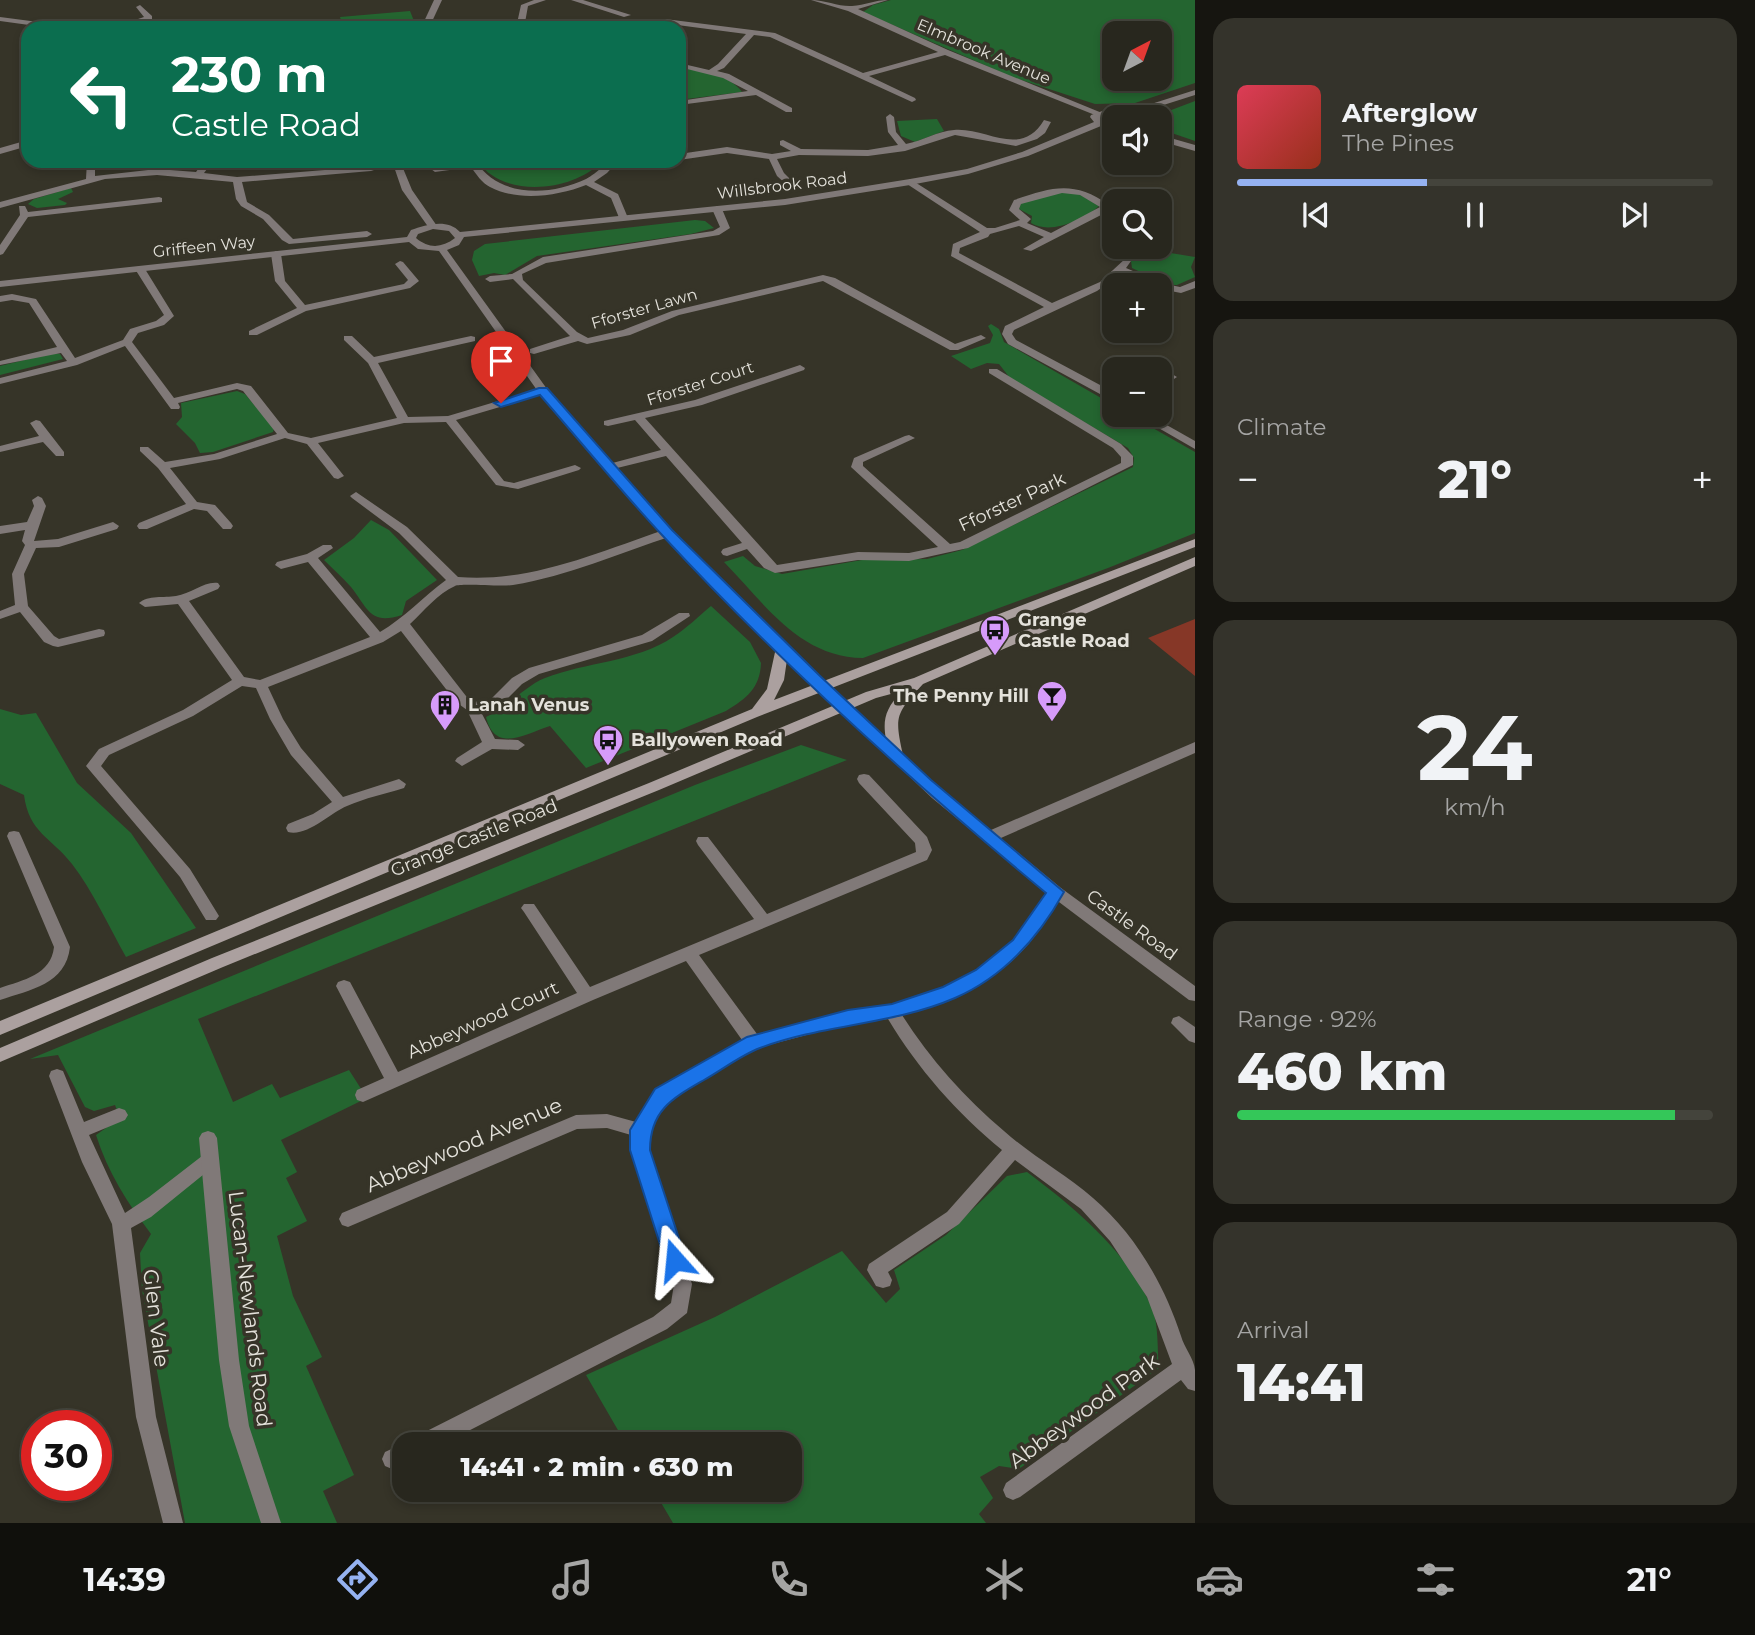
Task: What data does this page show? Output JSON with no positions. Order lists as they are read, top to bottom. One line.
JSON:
{"streets":{"main road":["Grange Castle Road"],"street":["Elmbrook Avenue","Willsbrook Road","Griffeen Way","Fforster Lawn","Fforster Court","Fforster Park","Castle Road","Abbeywood Court","Abbeywood Avenue","Lucan-Newlands Road","Glen Vale","Abbeywood Park"]},"crossings":[["Elmbrook Avenue","Willsbrook Road"],["Fforster Court","Fforster Park"],["Grange Castle Road","Castle Road"]],"places":{"bus stop":["Grange Castle Road","Ballyowen Road"],"bar":["The Penny Hill"],"building":["Lanah Venus"]},"north":"top right","page":{"map_buttons":["+","−"],"turn":["230 m","Castle Road"],"song":["Afterglow","The Pines"],"tile":["Climate",["24","km/h"],["Range · 92%","460 km"],["Arrival","14:41"]],"heat":["−","21°","+"],"limit":"30","trip":"14:41 · 2 min · 630 m","tabs":["14:39","21°"]}}
